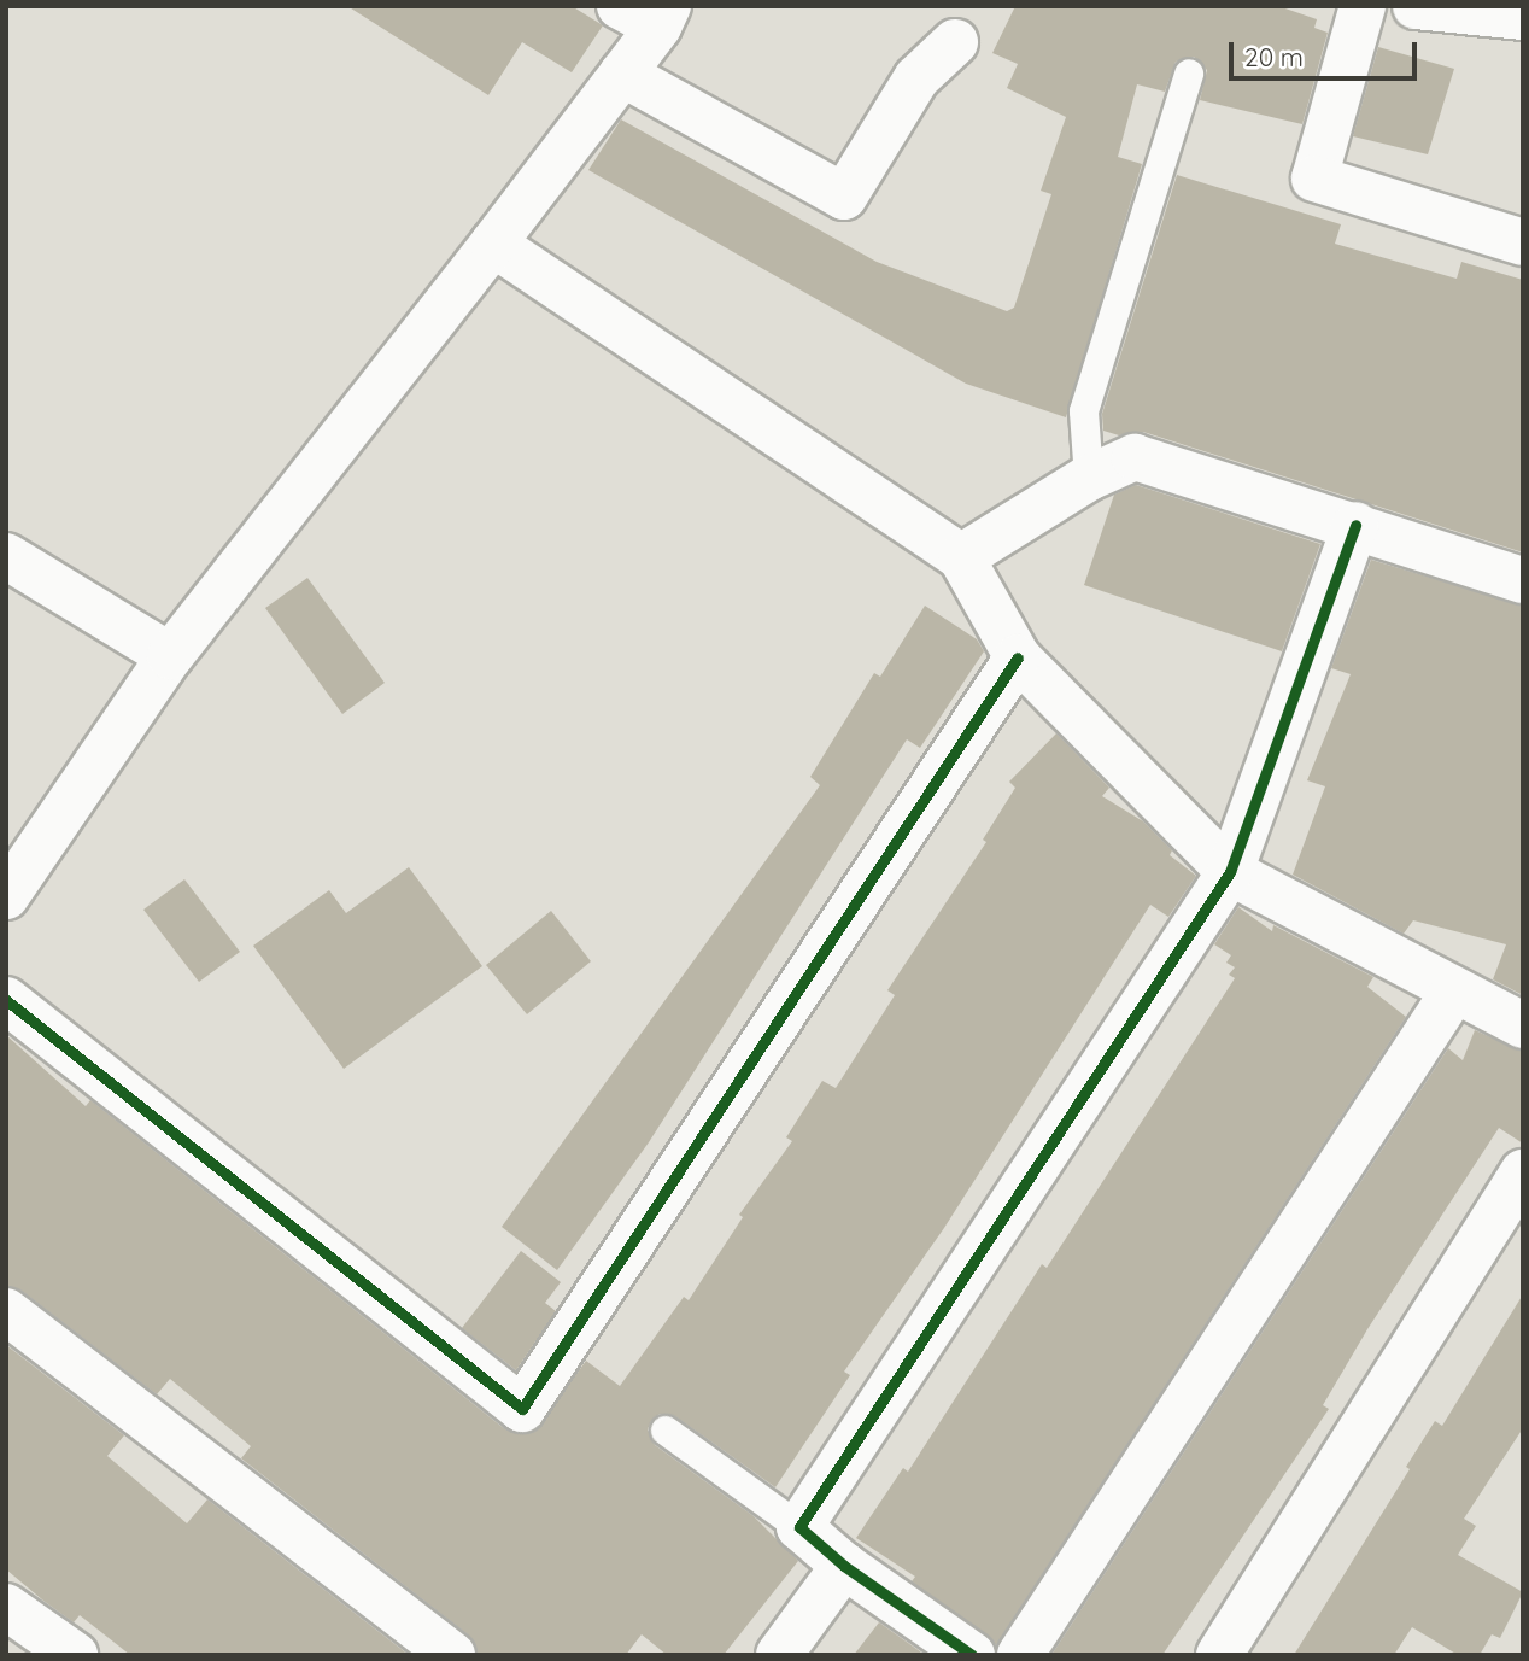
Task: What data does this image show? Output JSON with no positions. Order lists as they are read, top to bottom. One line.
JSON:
{"scale_bar":"20 m"}
